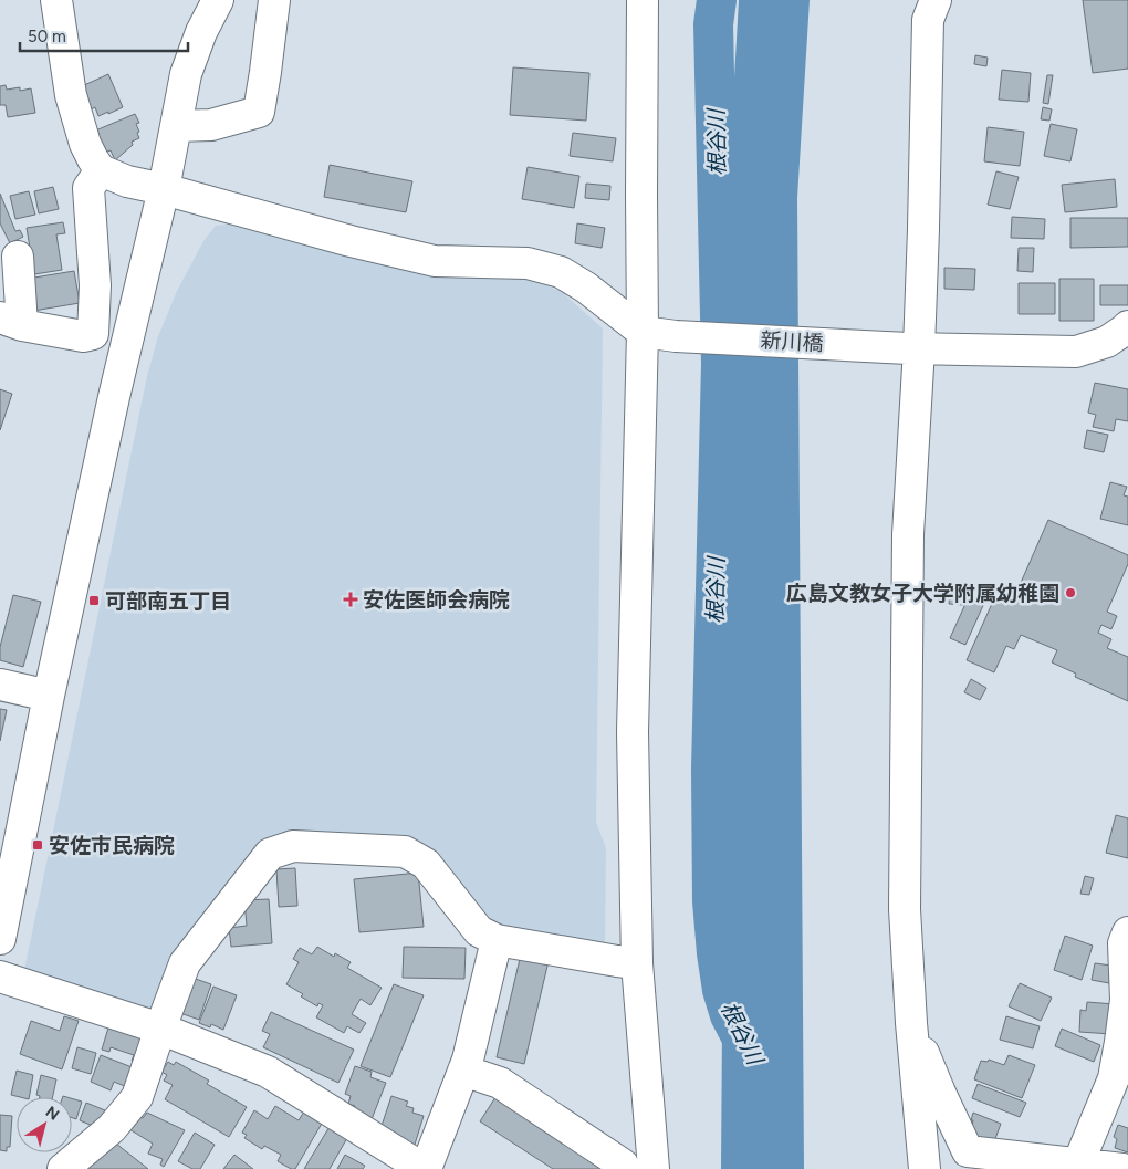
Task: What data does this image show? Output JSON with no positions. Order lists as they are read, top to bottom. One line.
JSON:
{"streets":{"street":["新川橋"]},"water":["根谷川"],"places":{"other":["広島文教女子大学附属幼稚園"],"health":["安佐医師会病院"],"transit":["可部南五丁目","安佐市民病院"]},"scale_bar":"50 m","north":"top right"}
